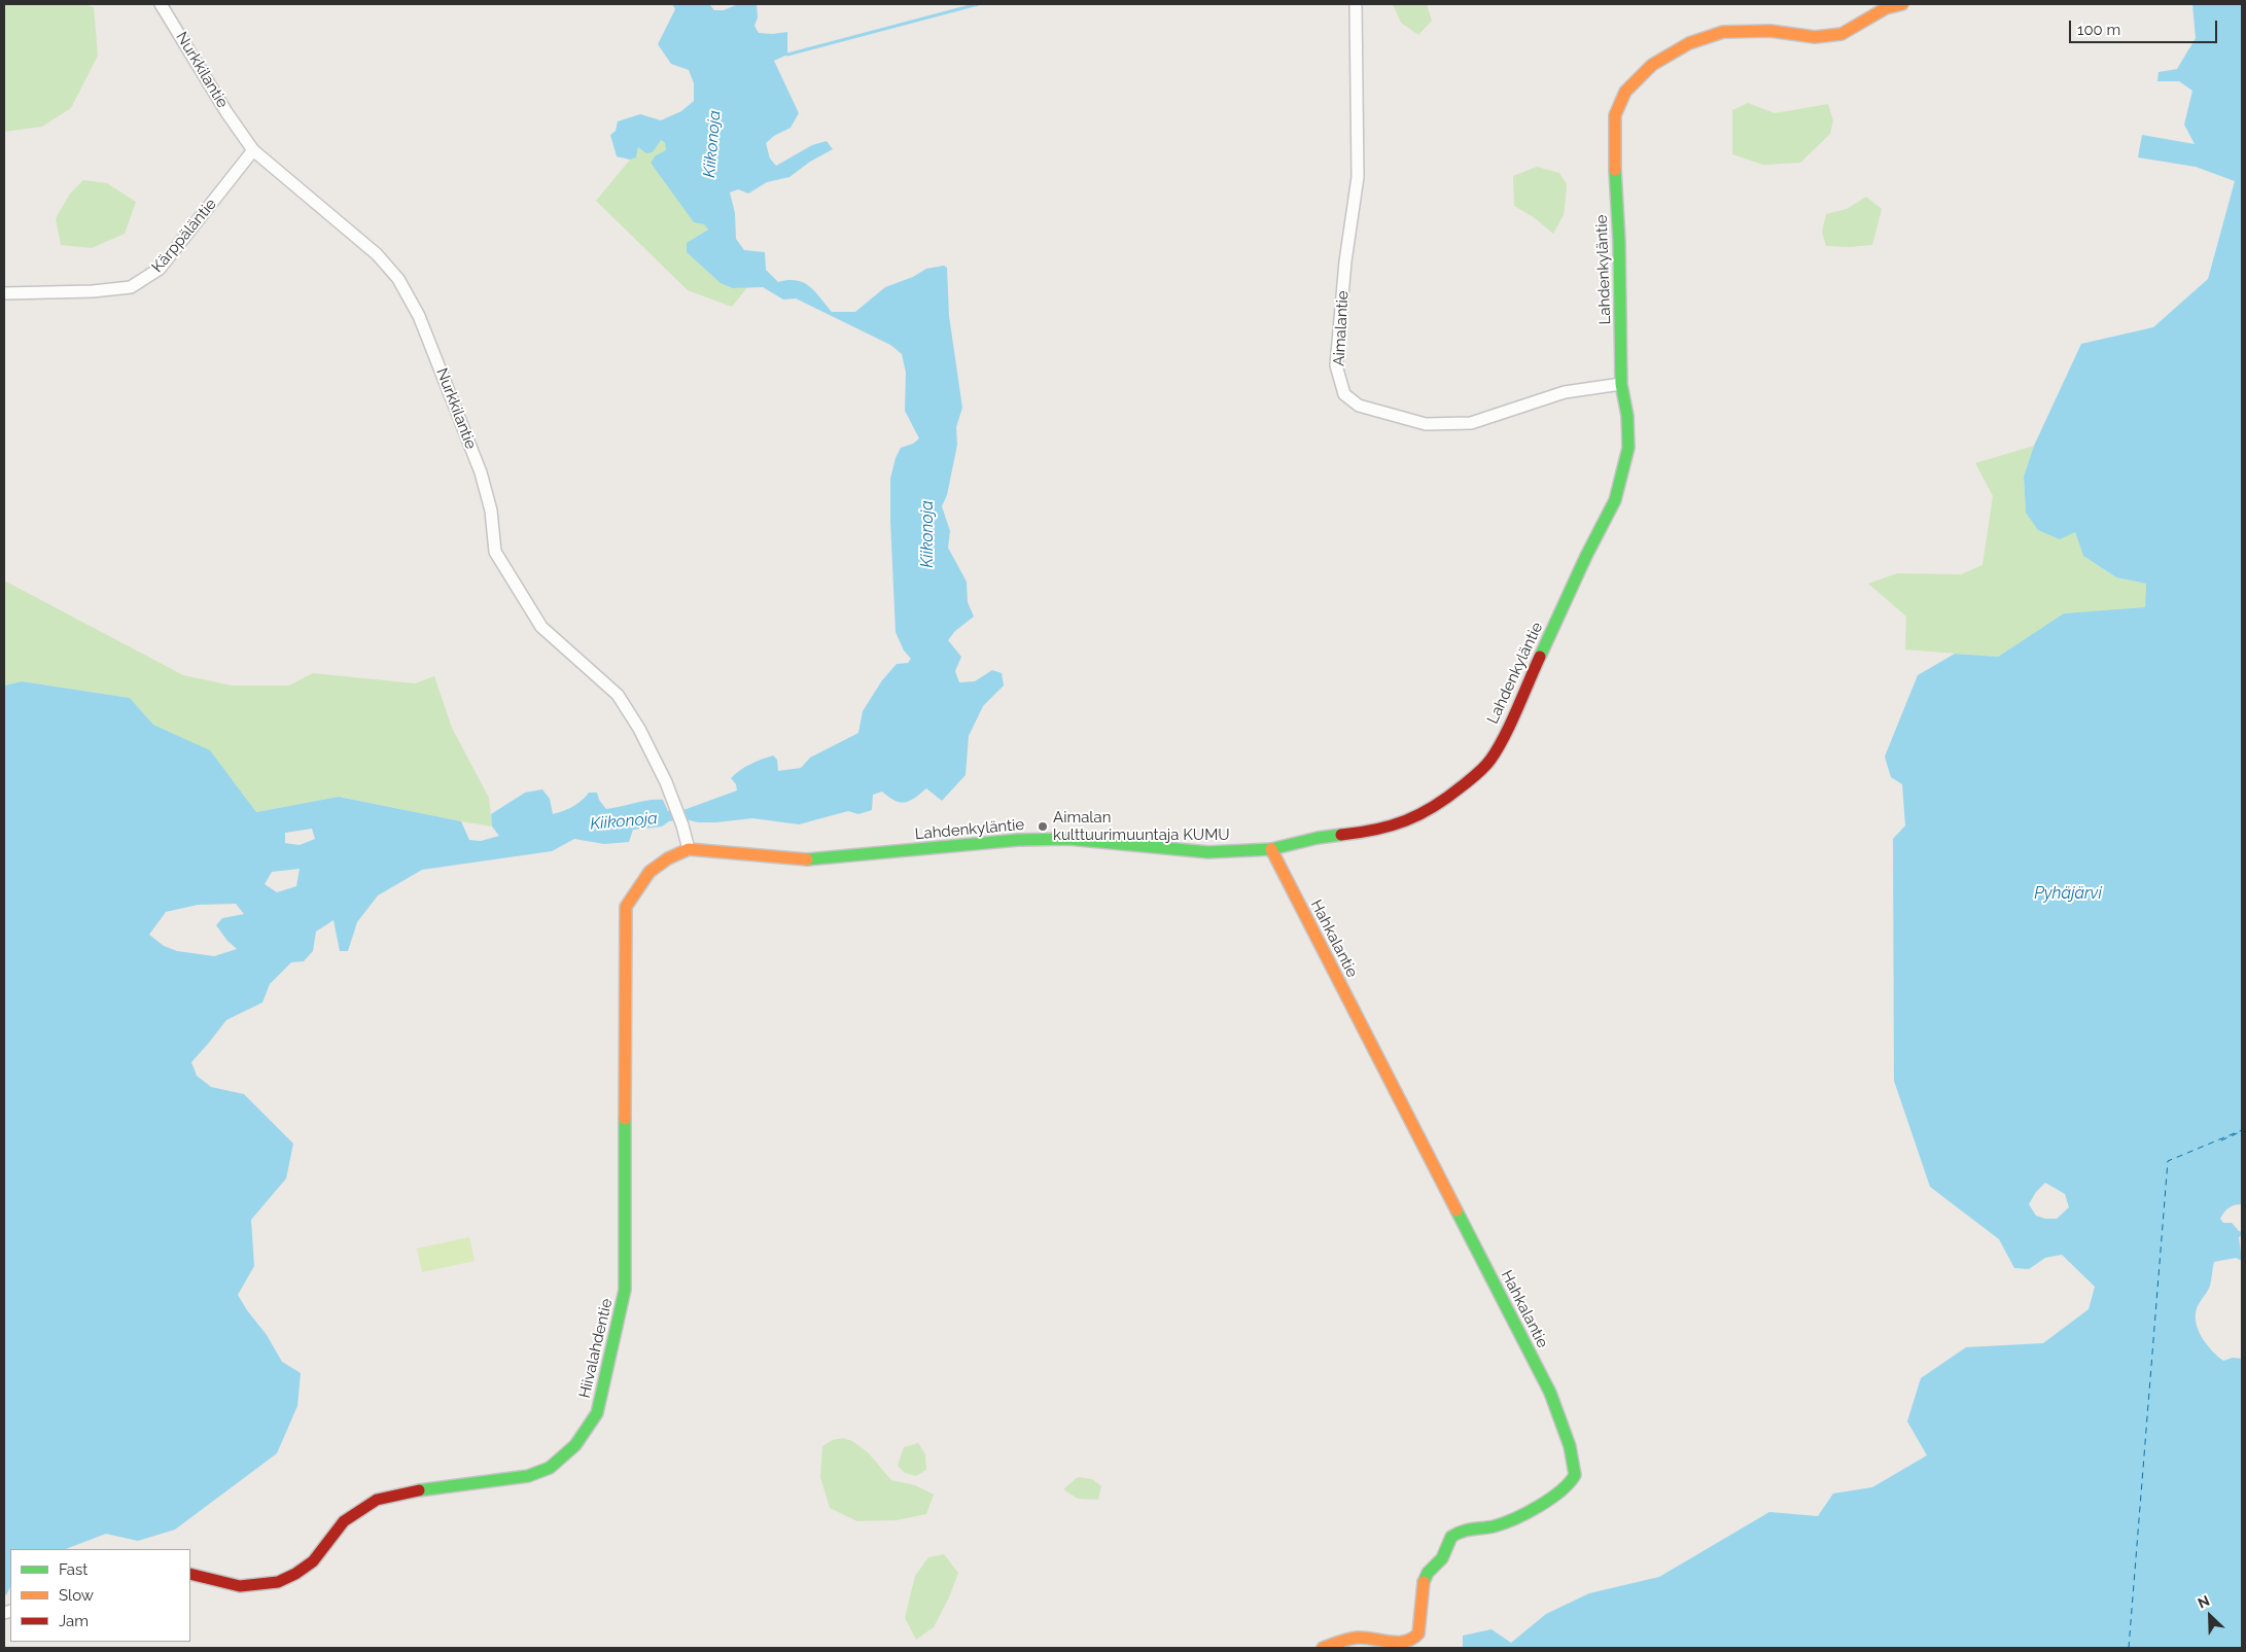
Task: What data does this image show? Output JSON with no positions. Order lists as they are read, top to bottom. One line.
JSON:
{"streets":{"street":["Nurkkilantie","Kärppäläntie","Lahdenkyläntie","Aimalantie","Hahkalantie","Hiivalahdentie"]},"crossings":[["Nurkkilantie","Kärppäläntie"],["Nurkkilantie","Lahdenkyläntie"],["Nurkkilantie","Hiivalahdentie"],["Lahdenkyläntie","Aimalantie"],["Lahdenkyläntie","Hahkalantie"],["Lahdenkyläntie","Hiivalahdentie"]],"water":["Kiikonoja","Pyhäjärvi"],"places":["Aimalan kulttuurimuuntaja KUMU"],"legend":["Fast","Slow","Jam"],"scale_bar":"100 m","north":"top left"}
